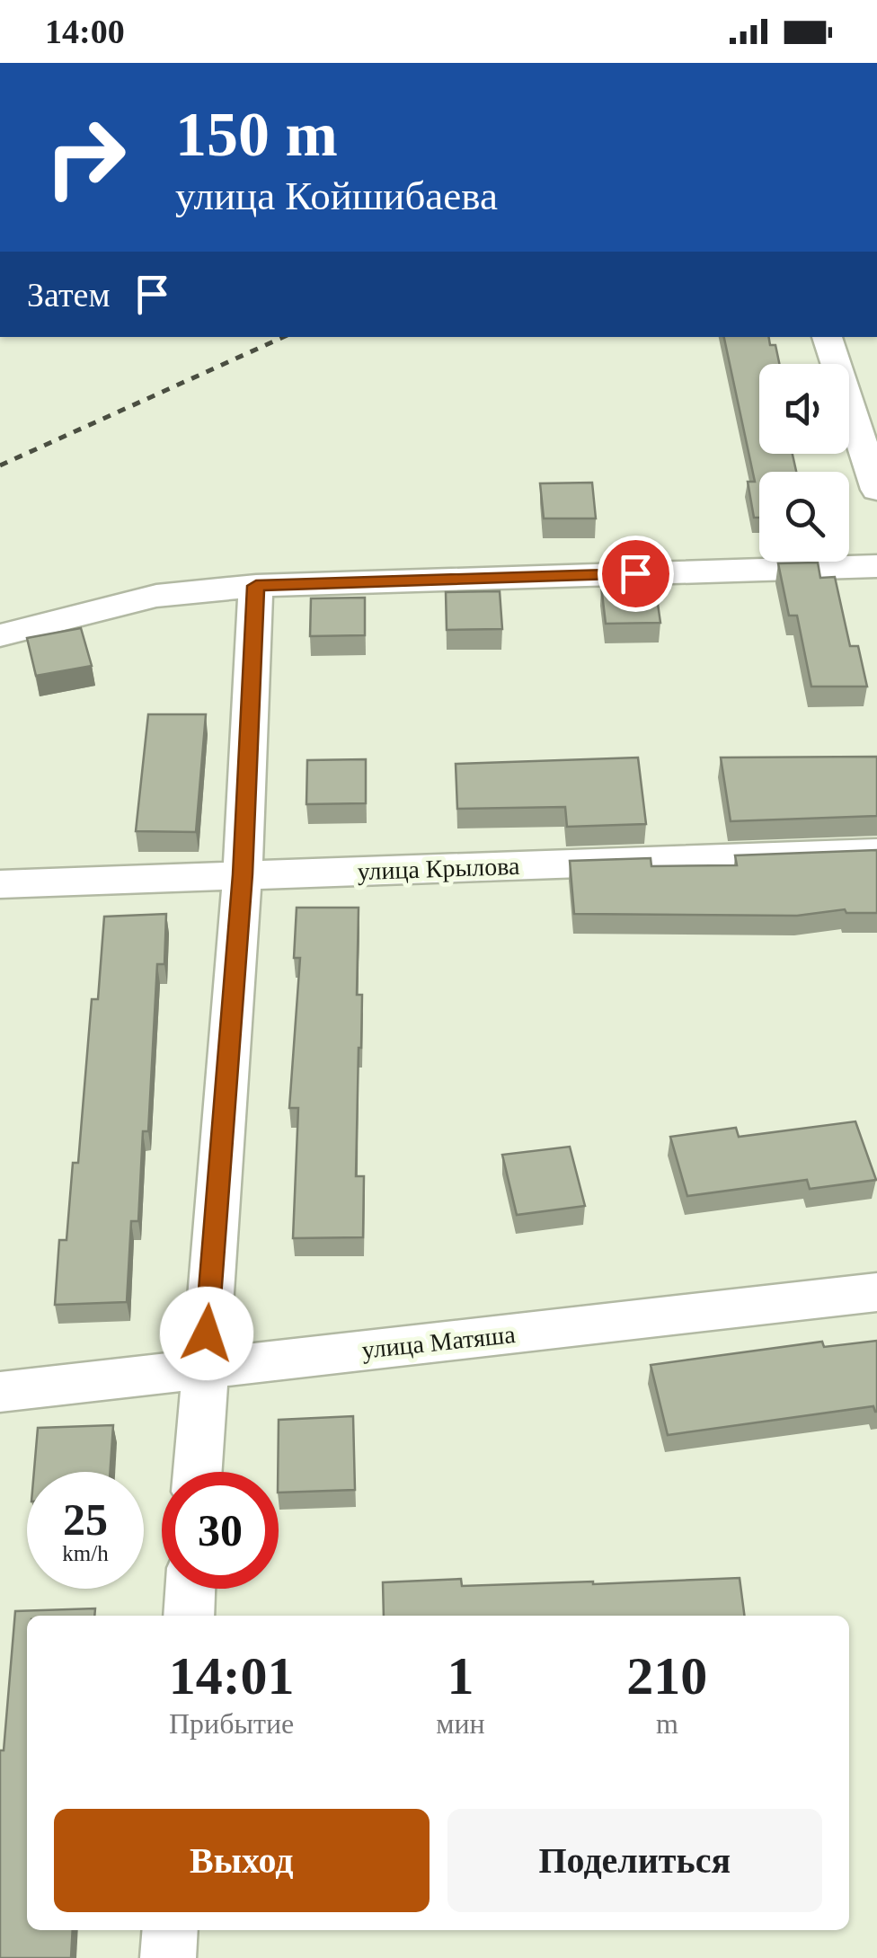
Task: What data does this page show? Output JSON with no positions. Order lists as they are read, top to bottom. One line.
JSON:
{"streets":{"street":["улица Крылова","улица Матяша"]},"page":{"status":"14:00","turn":["150 m","улица Койшибаева"],"then":"Затем","speed":"25 km/h","limit":"30","eta":["14:01","Прибытие","1","мин","210","m"],"buttons":["Выход","Поделиться"]}}
